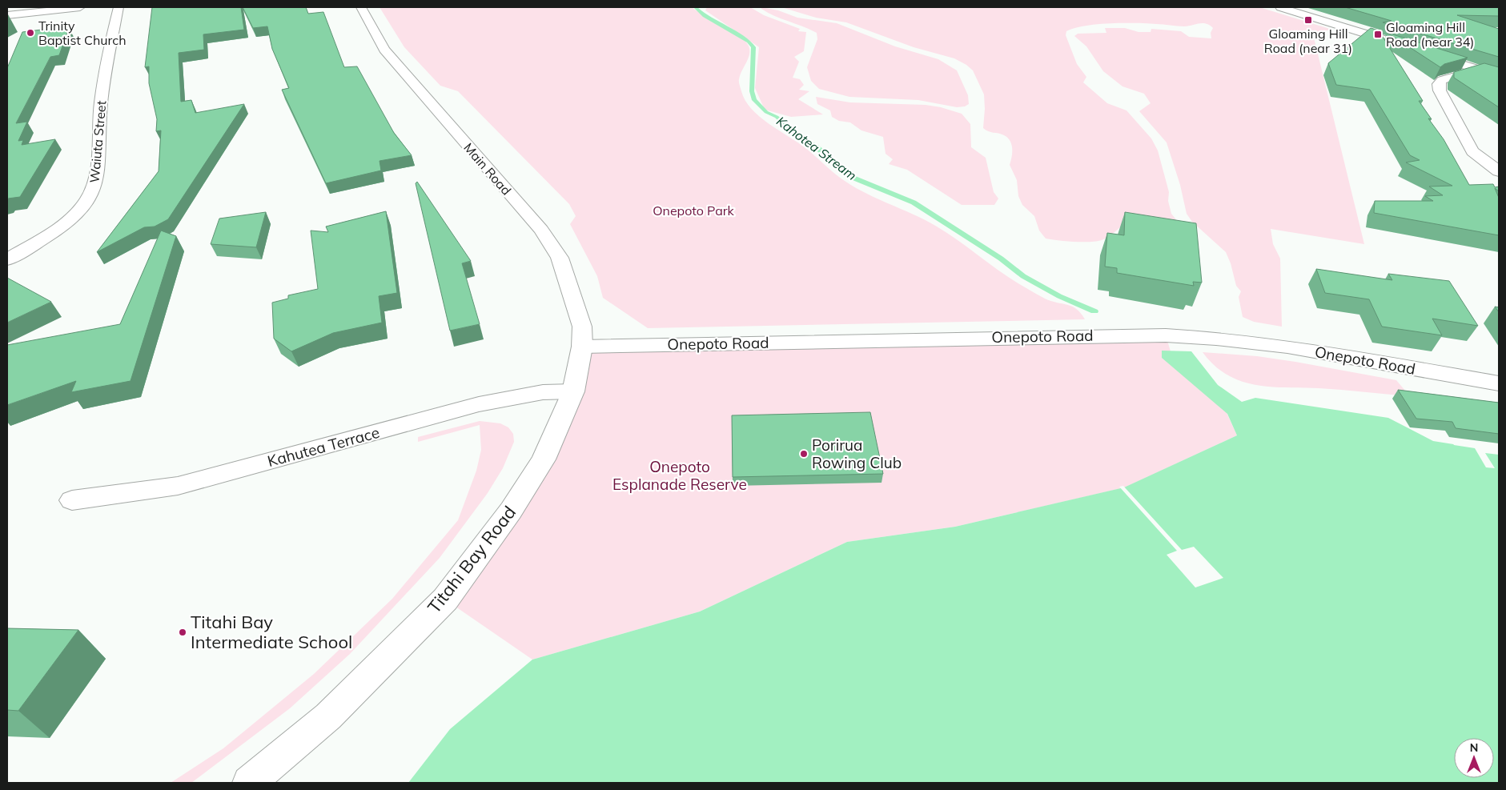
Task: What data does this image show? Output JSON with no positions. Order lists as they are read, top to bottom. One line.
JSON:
{"streets":{"street":["Waiuta Street","Main Road","Onepoto Road","Kahutea Terrace","Titahi Bay Road"]},"crossings":[["Main Road","Onepoto Road"],["Main Road","Titahi Bay Road"],["Onepoto Road","Titahi Bay Road"],["Kahutea Terrace","Titahi Bay Road"]],"water":["Kahotea Stream"],"parks":["Onepoto Park","Onepoto Esplanade Reserve"],"places":{"transit":["Gloaming Hill Road (near 31)","Gloaming Hill Road (near 34)"],"other":["Trinity Baptist Church","Porirua Rowing Club","Titahi Bay Intermediate School"]},"north":"top"}
